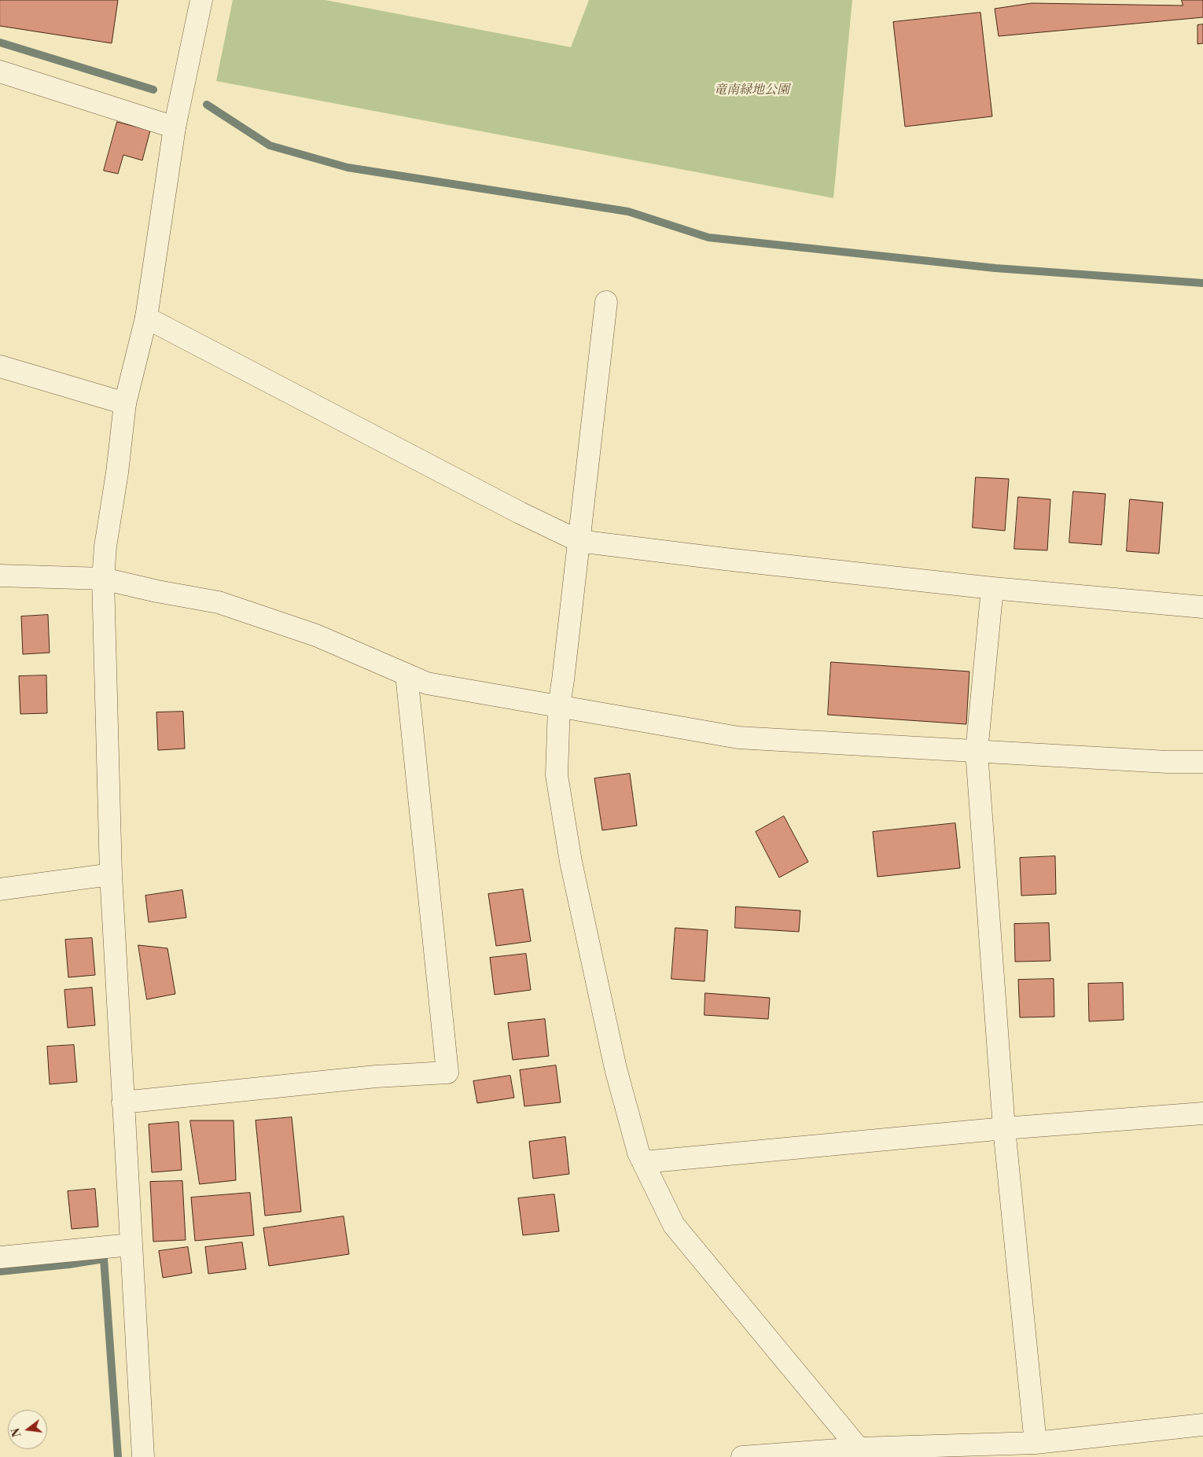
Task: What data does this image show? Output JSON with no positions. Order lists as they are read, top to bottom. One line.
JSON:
{"parks":["竜南緑地公園"],"north":"left"}
